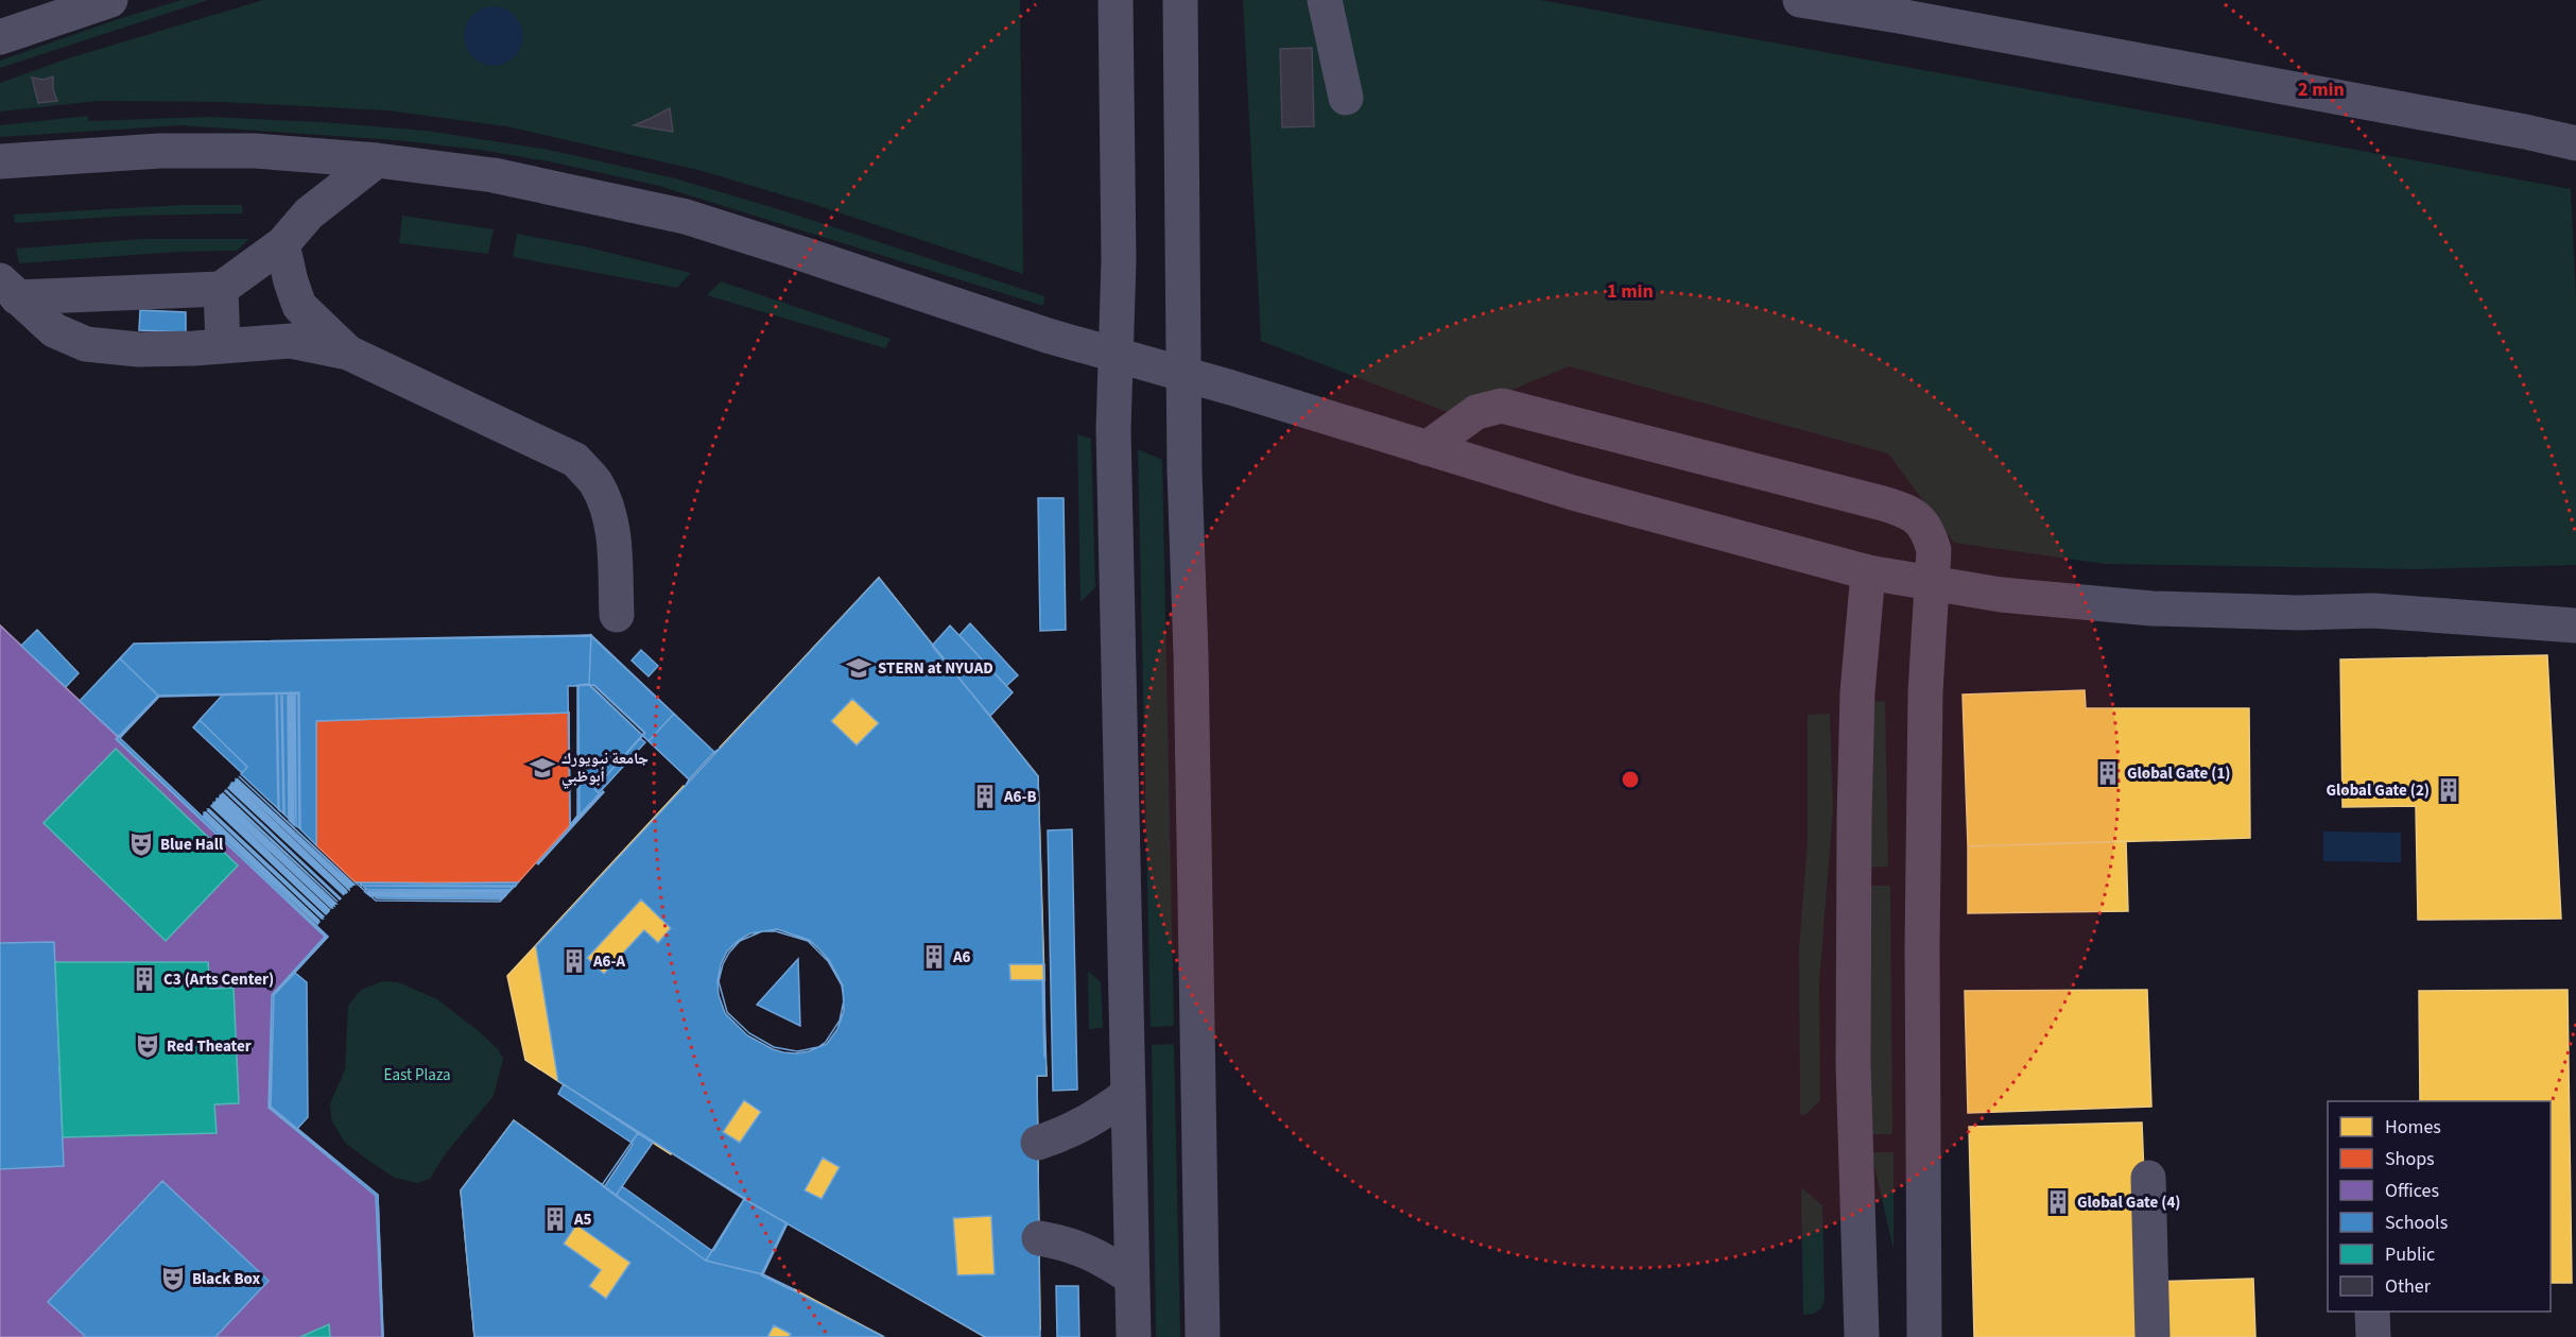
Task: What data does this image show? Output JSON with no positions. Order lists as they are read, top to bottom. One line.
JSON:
{"parks":["East Plaza"],"places":{"school or university":["STERN at NYUAD","جامعة نيويورك أبوظبي"],"building":["Global Gate (1)","Global Gate (2)","A6-B","A6","A6-A","C3 (Arts Center)","Global Gate (4)","A5"],"theatre":["Blue Hall","Red Theater","Black Box"]},"legend":["Homes","Shops","Offices","Schools","Public","Other"],"rings":["2 min","1 min"]}
